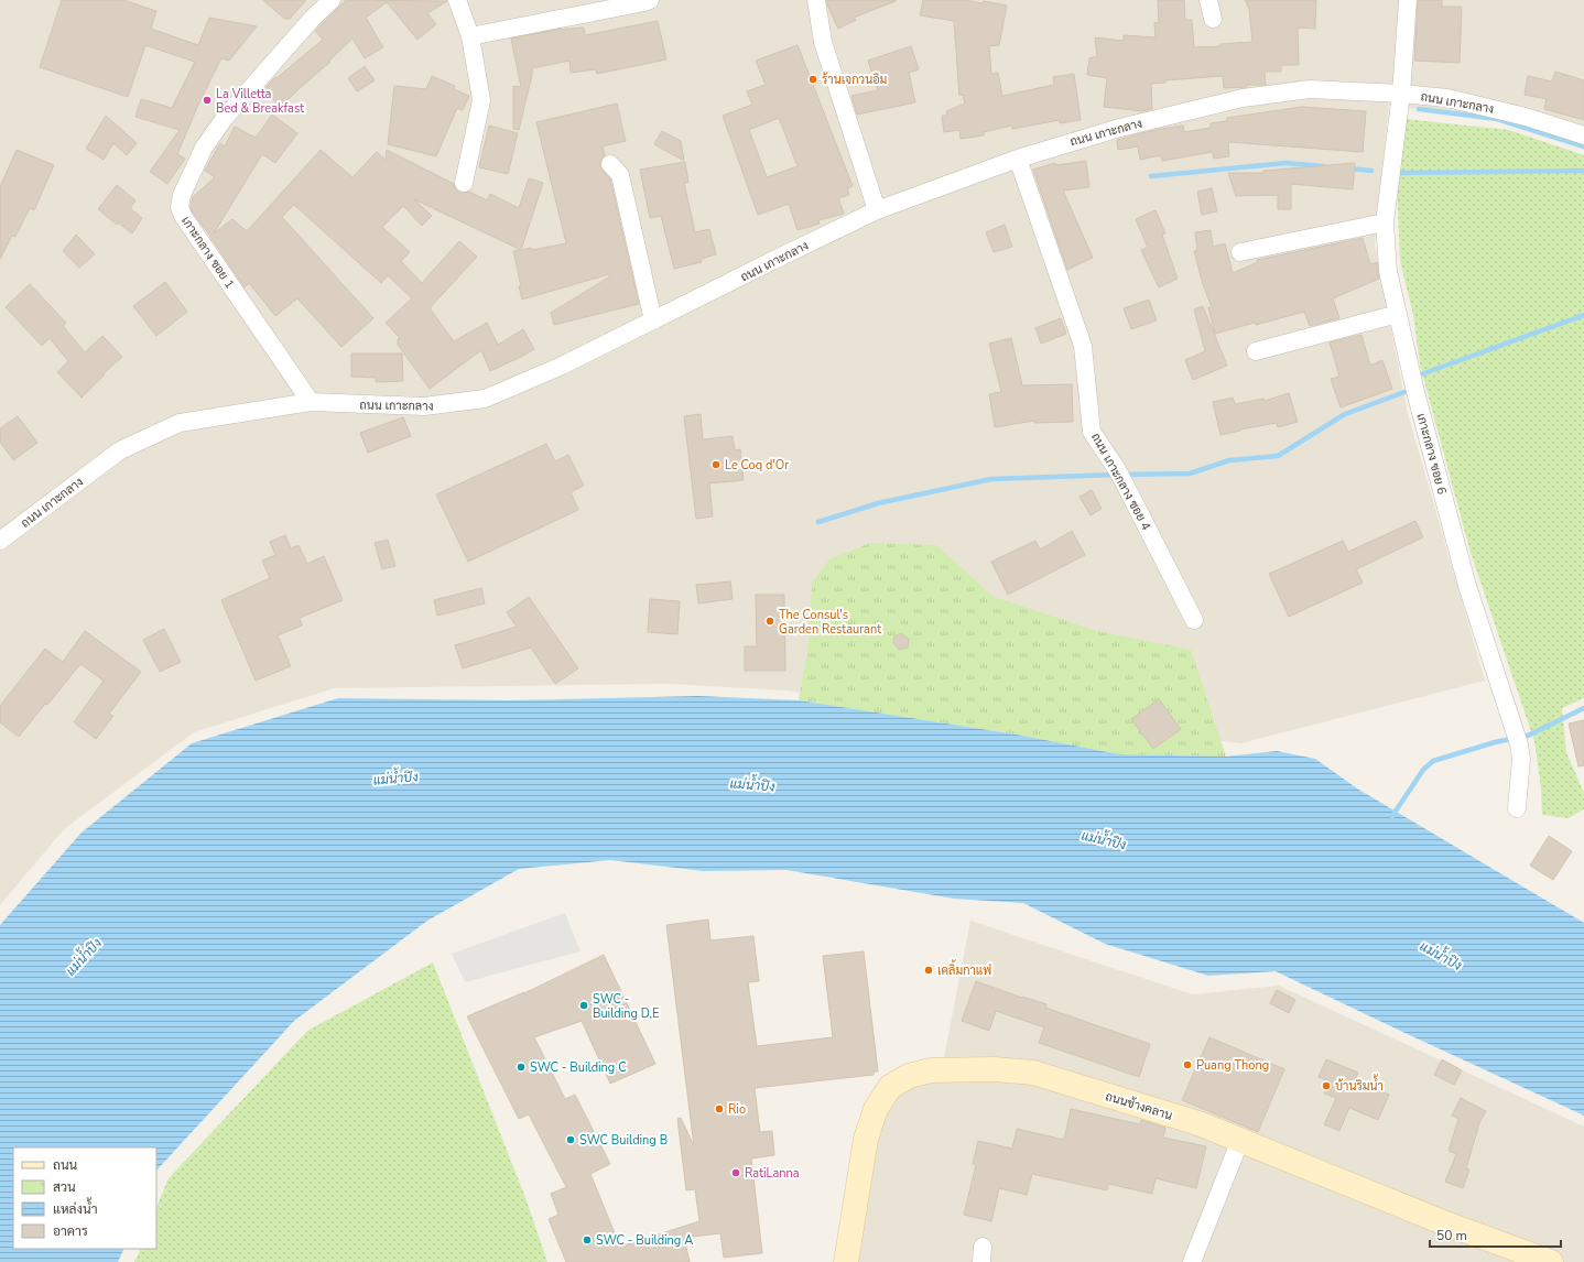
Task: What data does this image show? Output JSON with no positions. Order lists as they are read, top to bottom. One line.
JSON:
{"streets":{"street":["ถนน เกาะกลาง","เกาะกลาง ซอย 1","เกาะกลาง ซอย 6","ถนน เกาะกลาง ซอย 4","ถนนช้างคลาน"]},"crossings":[["ถนน เกาะกลาง","เกาะกลาง ซอย 1"],["ถนน เกาะกลาง","เกาะกลาง ซอย 6"],["ถนน เกาะกลาง","ถนน เกาะกลาง ซอย 4"]],"water":["แม่น้ำปิง"],"places":["ร้านเจกวนอิม","La Villetta Bed & Breakfast","Le Coq d'Or","The Consul's Garden Restaurant","เคลิ้มกาแฟ","SWC - Building D,E","Puang Thong","SWC - Building C","บ้านริมน้ำ","Rio","SWC Building B","RatiLanna","SWC - Building A"],"legend":["ถนน","สวน","แหล่งน้ำ","อาคาร"],"scale_bar":"50 m"}
